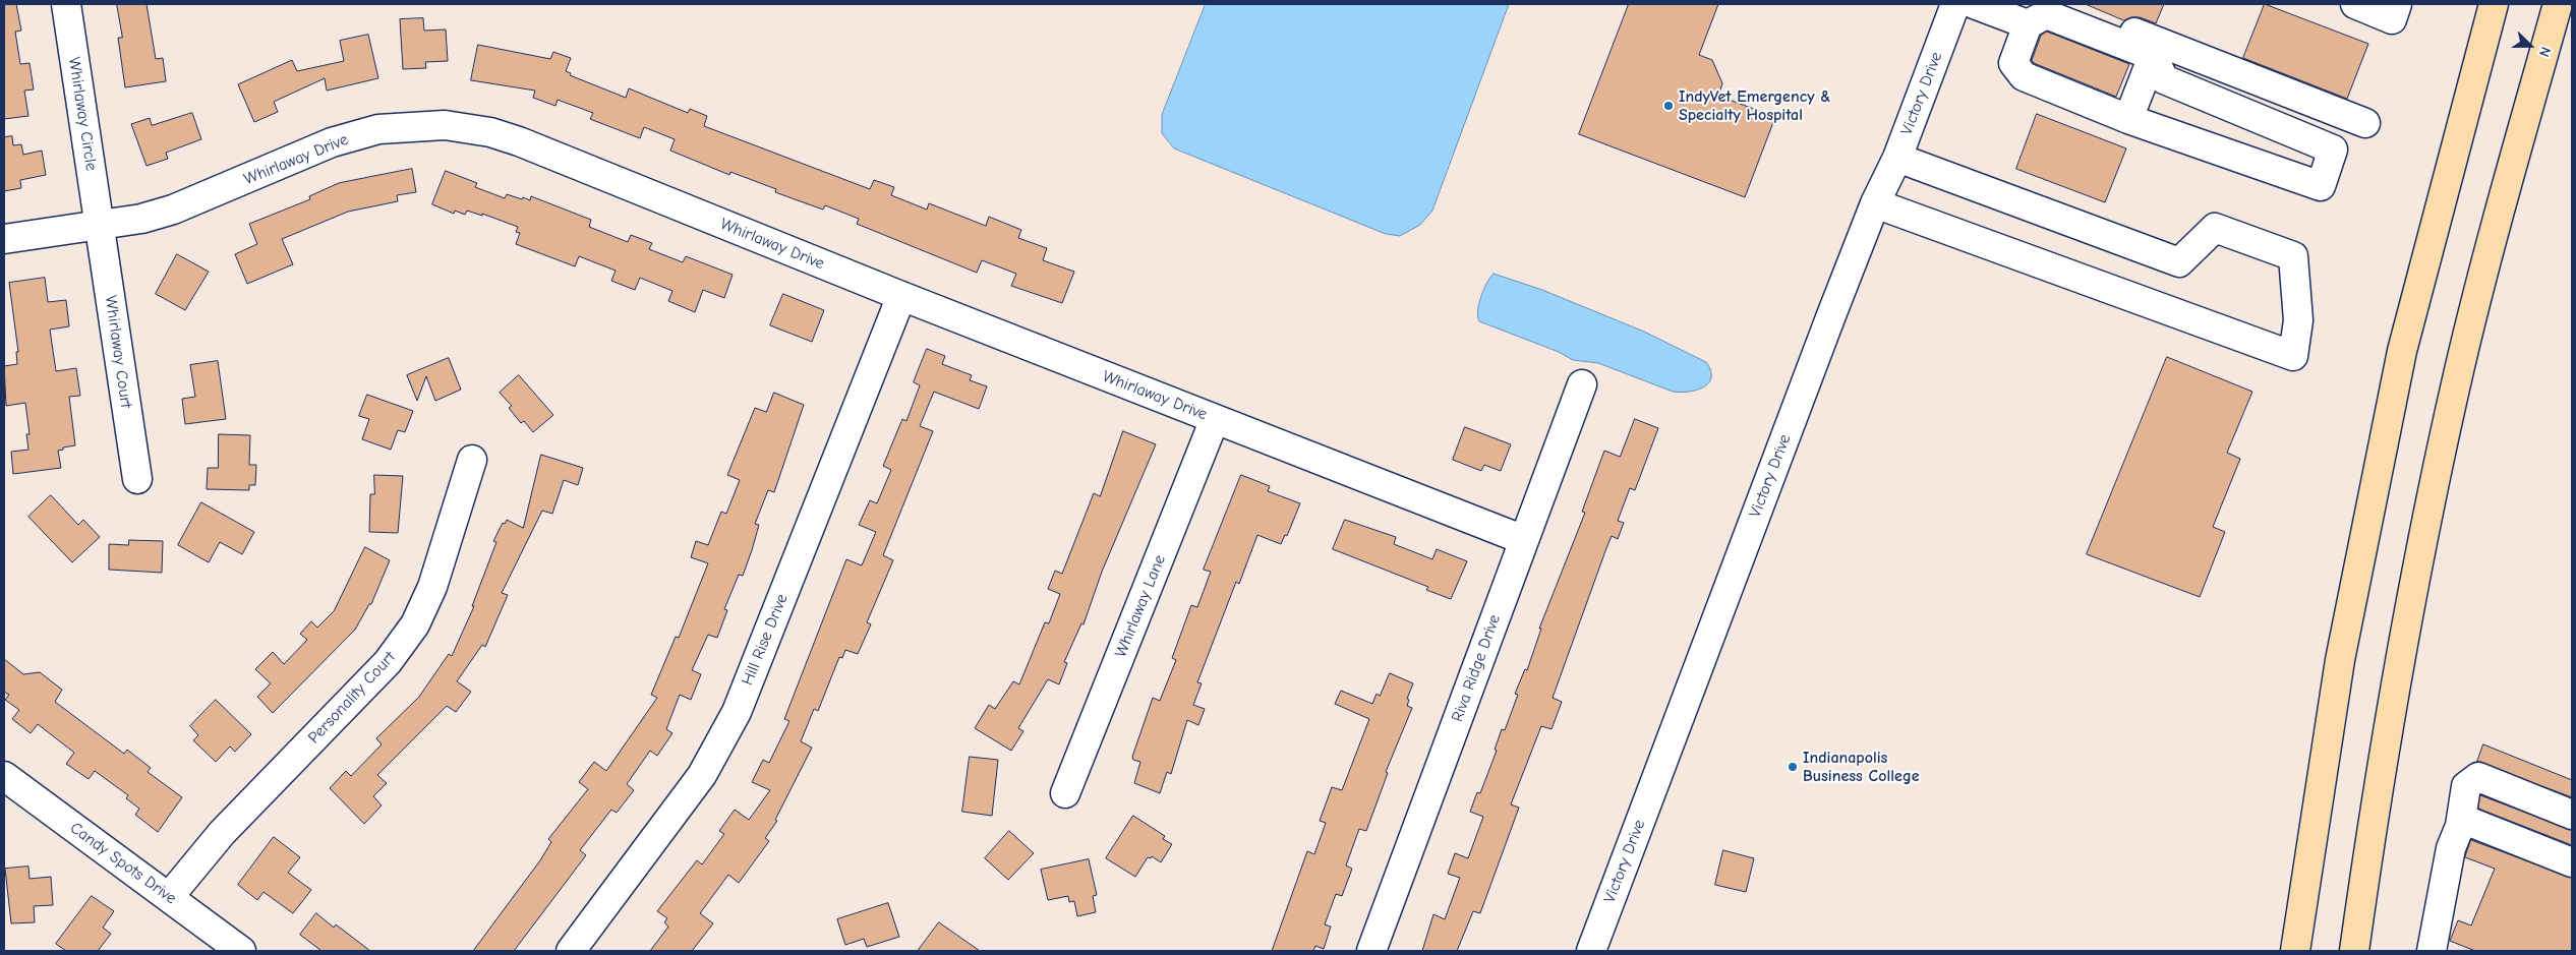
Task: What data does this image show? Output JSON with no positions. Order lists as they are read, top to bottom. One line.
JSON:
{"streets":{"street":["Victory Drive","Whirlaway Circle","Whirlaway Drive","Whirlaway Court","Whirlaway Lane","Hill Rise Drive","Riva Ridge Drive","Personality Court","Candy Spots Drive"]},"crossings":[["Whirlaway Circle","Whirlaway Drive"],["Whirlaway Circle","Whirlaway Court"],["Whirlaway Drive","Whirlaway Court"],["Whirlaway Drive","Whirlaway Lane"],["Whirlaway Drive","Hill Rise Drive"],["Whirlaway Drive","Riva Ridge Drive"],["Personality Court","Candy Spots Drive"]],"places":["IndyVet Emergency & Specialty Hospital","Indianapolis Business College"],"north":"right"}
